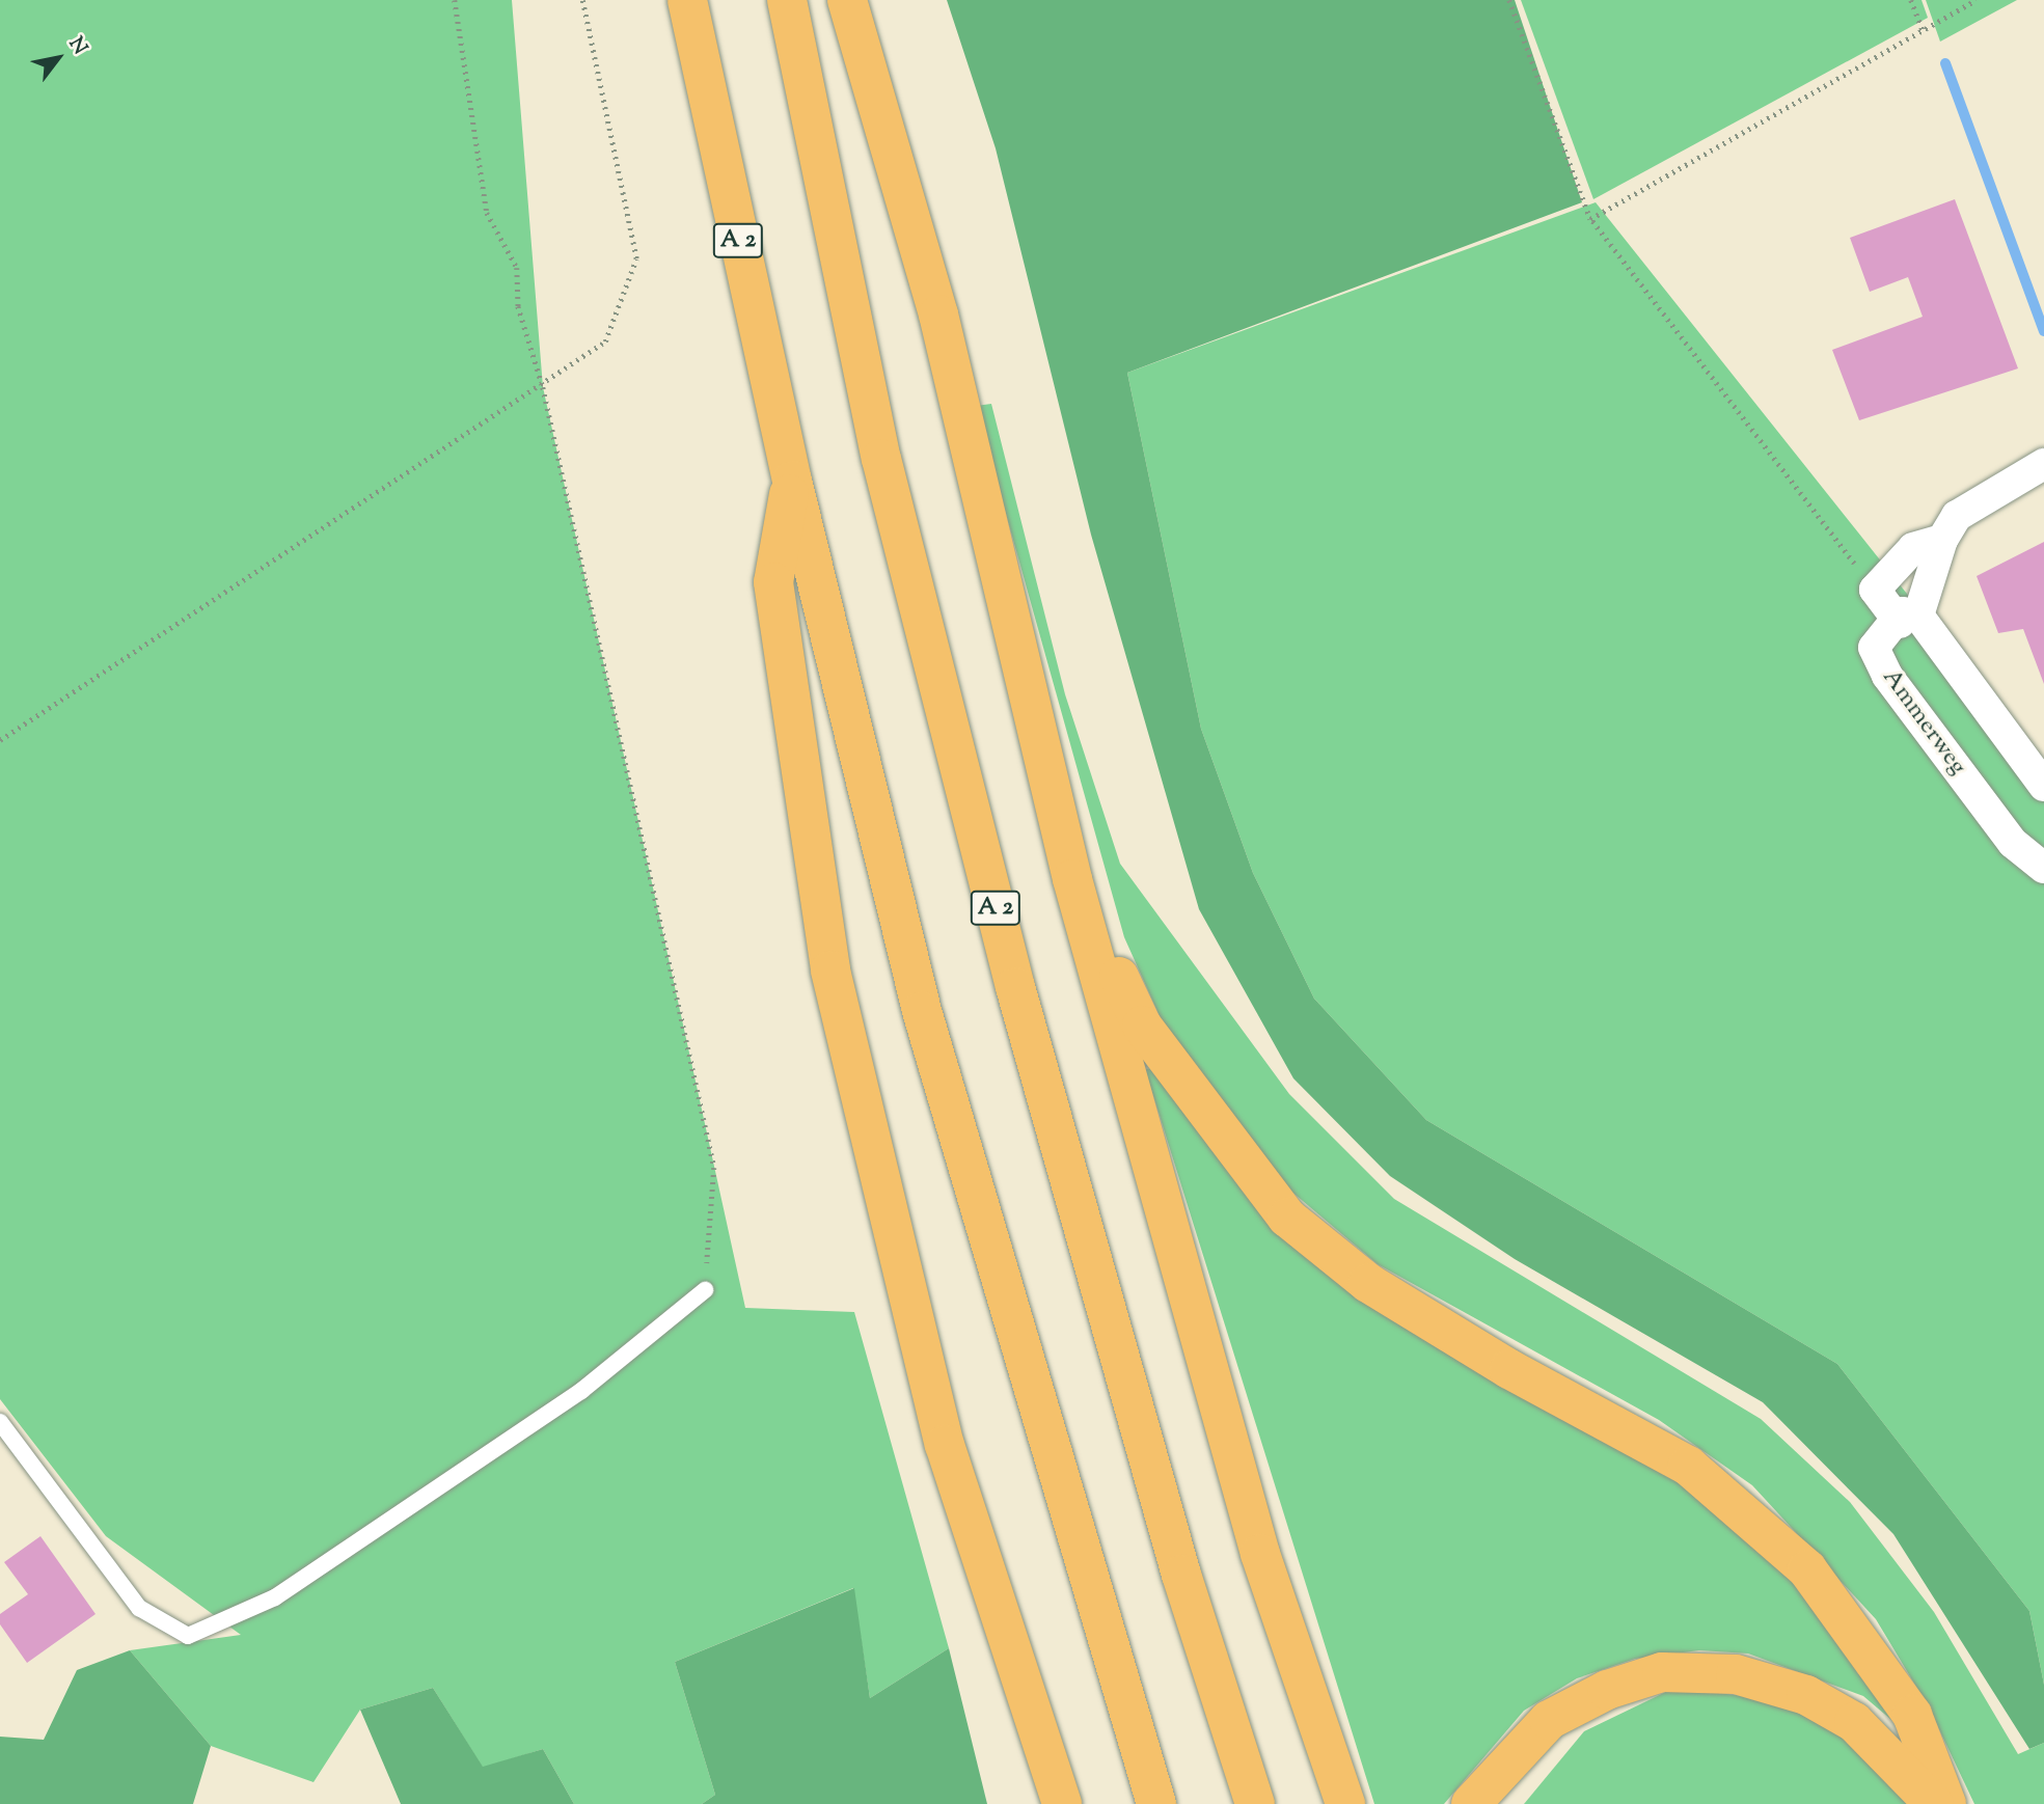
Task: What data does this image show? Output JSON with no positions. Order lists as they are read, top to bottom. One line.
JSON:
{"streets":{"highway":["A 2"],"street":["Ammerweg"]},"north":"top right"}
